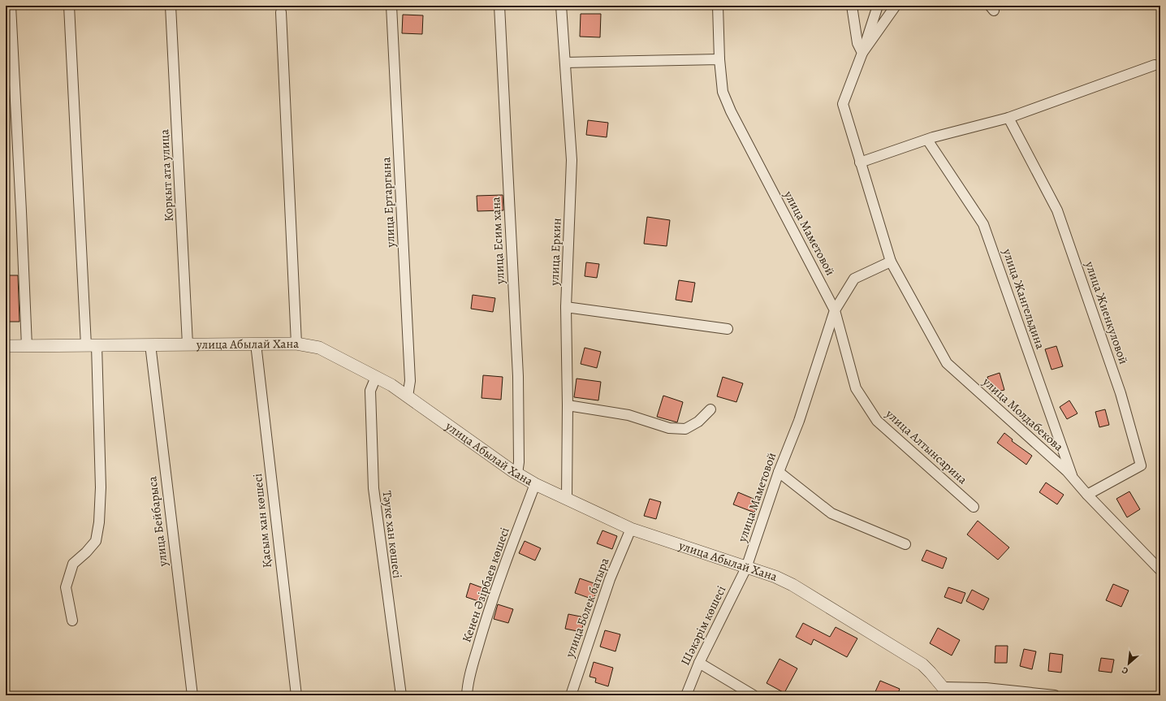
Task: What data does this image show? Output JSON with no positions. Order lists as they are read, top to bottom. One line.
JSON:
{"streets":{"street":["Коркыт ата улица","улица Ертаргына","улица Маметовой","улица Есим хана","улица Еркин","улица Жангельдина","улица Жиенкуловой","улица Абылай Хана","улица Молдабекова","улица Алтынсарина","Қасым хан көшесі","улица Бейбарыса","Тәуке хан көшесі","Кенен Әзірбаев көшесі","улица Болек батыра","Шәкәрім көшесі"]},"crossings":[["Коркыт ата улица","улица Абылай Хана"],["улица Ертаргына","улица Абылай Хана"],["улица Маметовой","улица Абылай Хана"],["улица Маметовой","улица Алтынсарина"],["улица Маметовой","Шәкәрім көшесі"],["улица Есим хана","улица Абылай Хана"],["улица Еркин","улица Абылай Хана"],["улица Жангельдина","улица Молдабекова"],["улица Жиенкуловой","улица Молдабекова"],["улица Абылай Хана","Қасым хан көшесі"],["улица Абылай Хана","улица Бейбарыса"],["улица Абылай Хана","Тәуке хан көшесі"],["улица Абылай Хана","Кенен Әзірбаев көшесі"],["улица Абылай Хана","улица Болек батыра"],["улица Абылай Хана","Шәкәрім көшесі"]],"north":"bottom left"}
